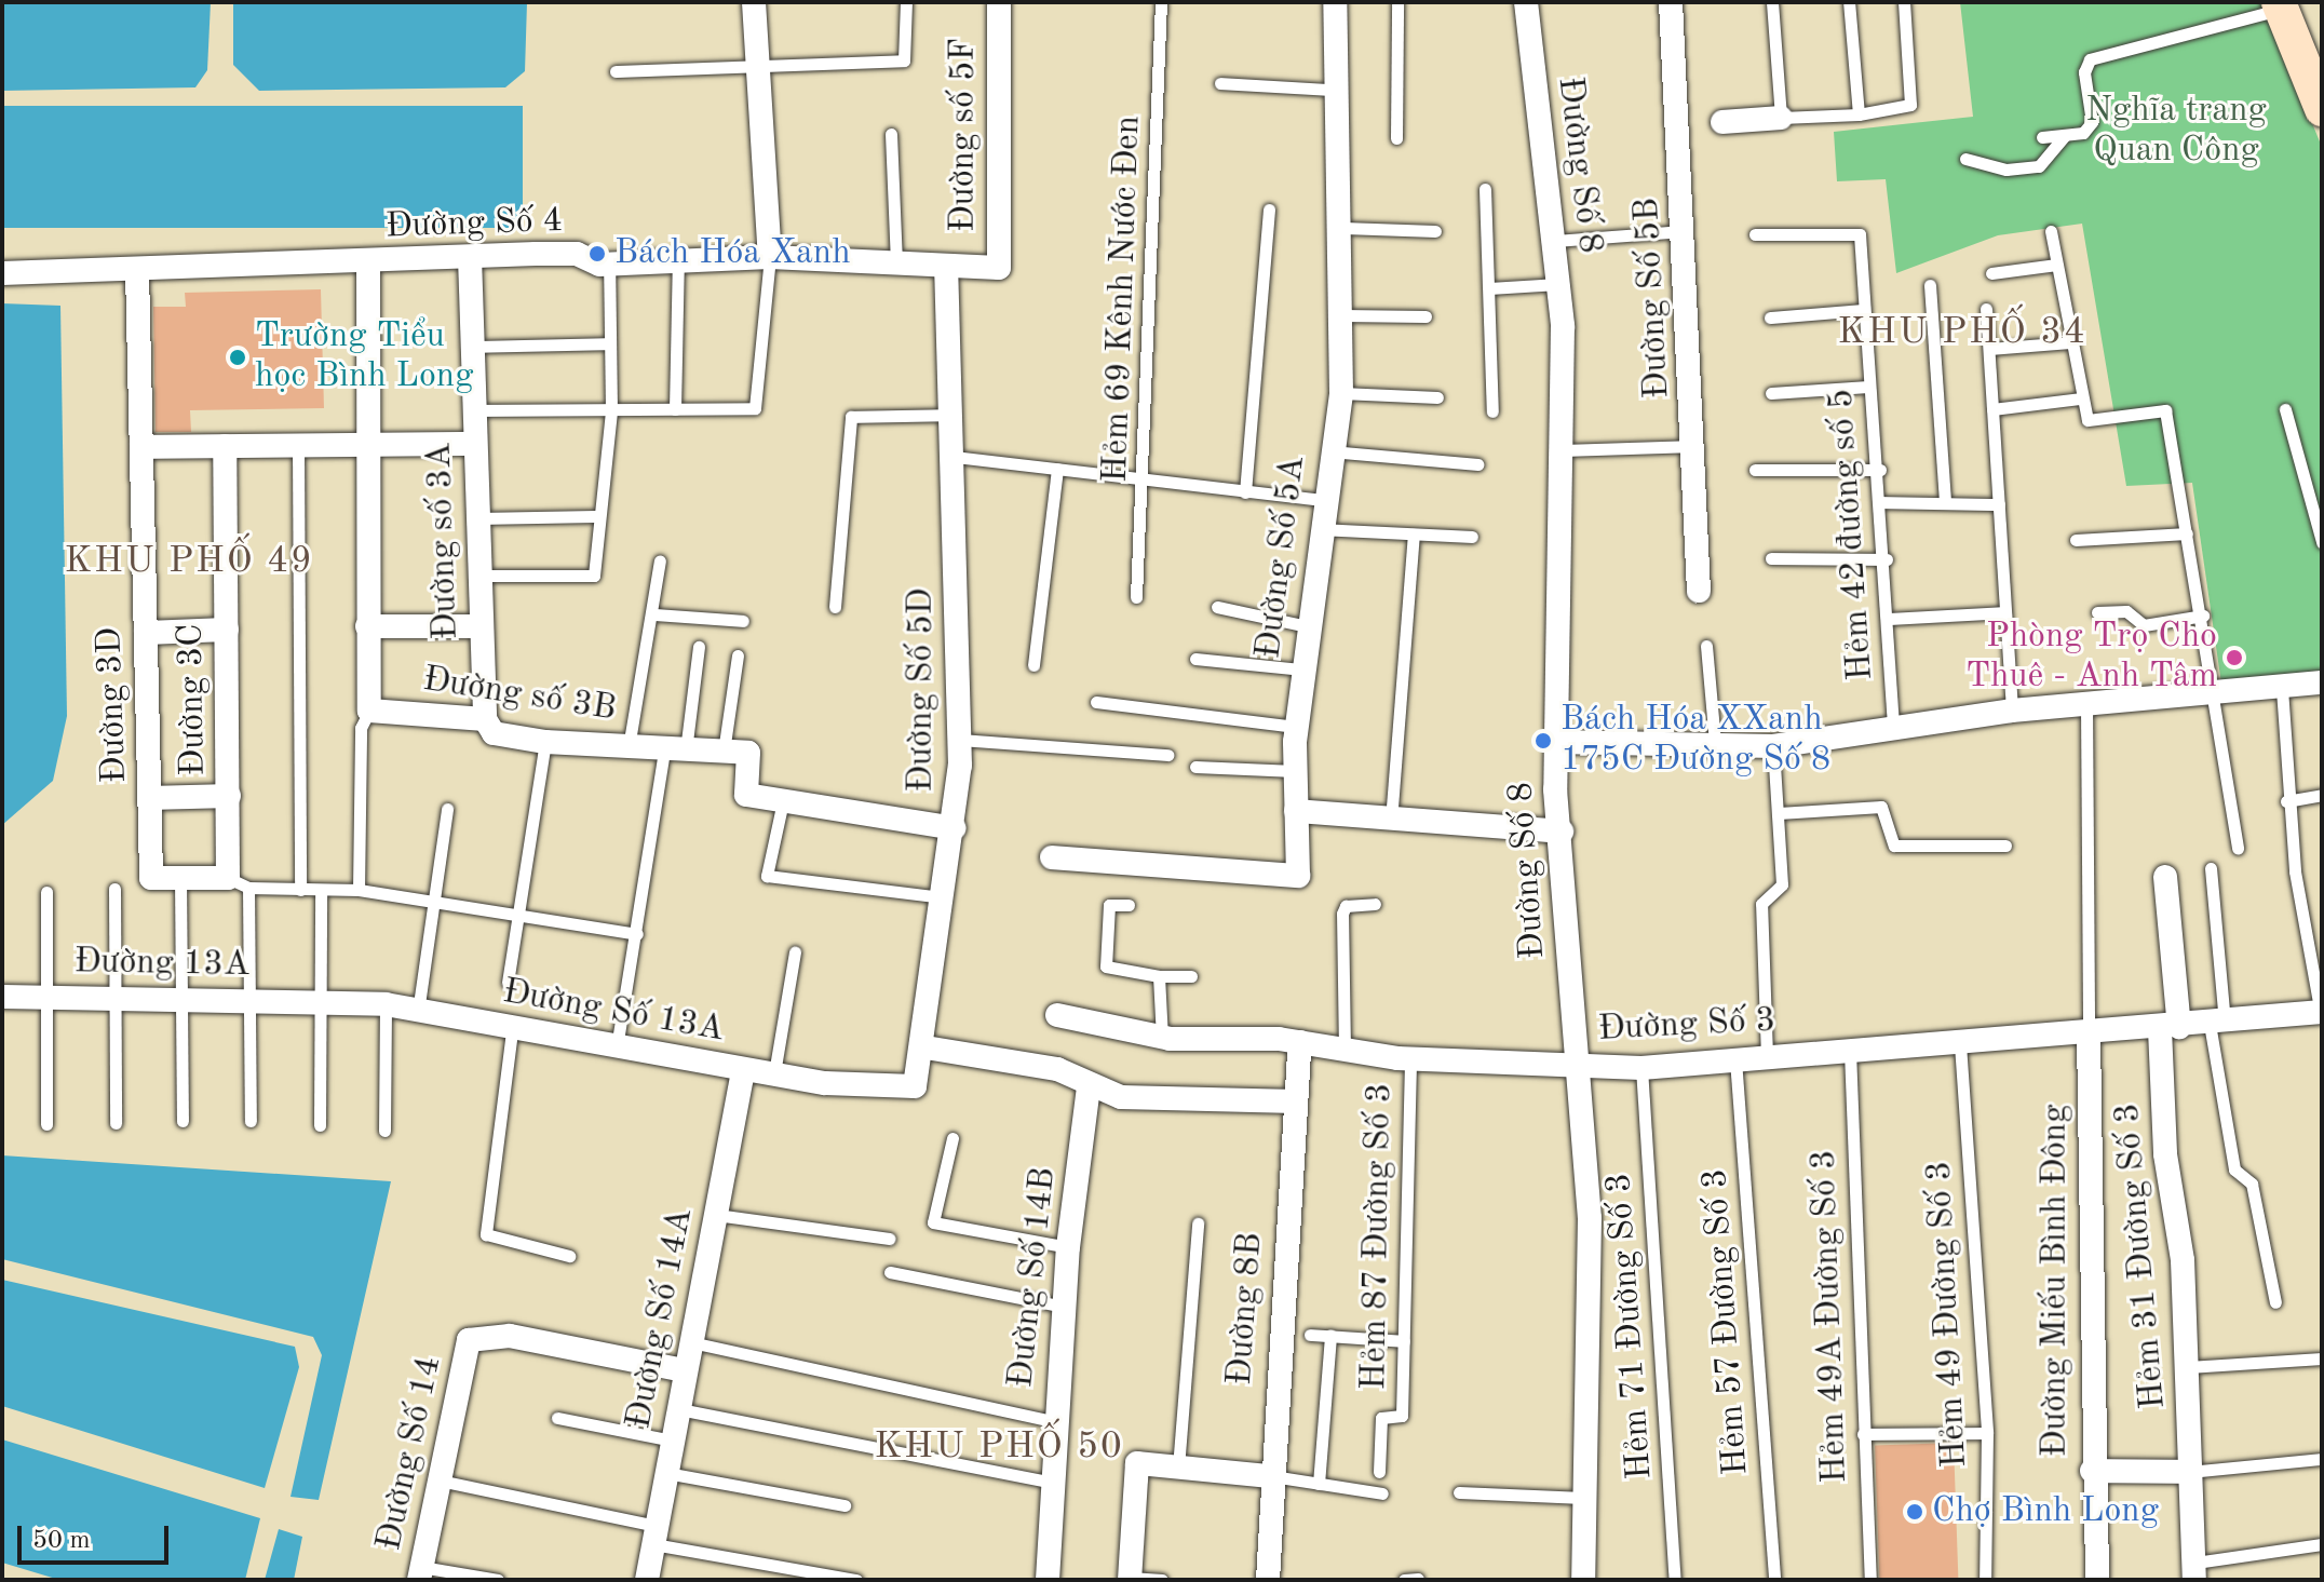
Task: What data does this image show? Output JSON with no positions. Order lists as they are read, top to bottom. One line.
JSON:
{"streets":{"street":["Đường số 5F","Đường Số 8","Đường Số 4","Đường Số 5B","Đường số 3A","Đường Số 5A","Đường Số 5D","Đường số 3B","Đường 3C","Đường 3D","Đường 13A","Đường Số 13A","Đường Số 3","Hẻm 31 Đường Số 3","Đường Số 14B","Đường Miếu Bình Đông","Đường 8B","Đường Số 14A","Đường Số 14"],"lane":["Hẻm 69 Kênh Nước Đen","Hẻm 42 đường số 5","Hẻm 87 Đường Số 3","Hẻm 49 Đường Số 3","Hẻm 49A Đường Số 3","Hẻm 57 Đường Số 3","Hẻm 71 Đường Số 3"]},"crossings":[["Đường số 5F","Đường Số 4"],["Đường số 5F","Đường Số 5D"],["Đường Số 8","Đường Số 3"],["Đường Số 4","Đường số 3A"],["Đường Số 4","Đường Số 5D"],["Đường Số 4","Đường số 3B"],["Đường Số 4","Đường 3D"],["Đường số 3A","Đường số 3B"],["Đường Số 5D","Đường Số 13A"],["Đường 3C","Đường 3D"],["Đường 13A","Đường Số 13A"],["Đường Số 13A","Đường Số 14A"],["Đường Số 3","Hẻm 87 Đường Số 3"],["Đường Số 3","Hẻm 31 Đường Số 3"],["Đường Số 3","Đường Miếu Bình Đông"],["Đường Số 3","Đường 8B"],["Đường Số 3","Hẻm 49 Đường Số 3"],["Đường Số 3","Hẻm 49A Đường Số 3"],["Đường Số 3","Hẻm 57 Đường Số 3"],["Đường Số 3","Hẻm 71 Đường Số 3"],["Đường Số 14A","Đường Số 14"]],"districts":["KHU PHỐ 34","KHU PHỐ 49","KHU PHỐ 50"],"parks":["Nghĩa trang Quan Công"],"places":["Bách Hóa Xanh","Trường Tiểu học Bình Long","Phòng Trọ Cho Thuê - Anh Tâm","Bách Hóa XXanh 175C Đường Số 8","Chợ Bình Long"],"scale_bar":"50 m"}
